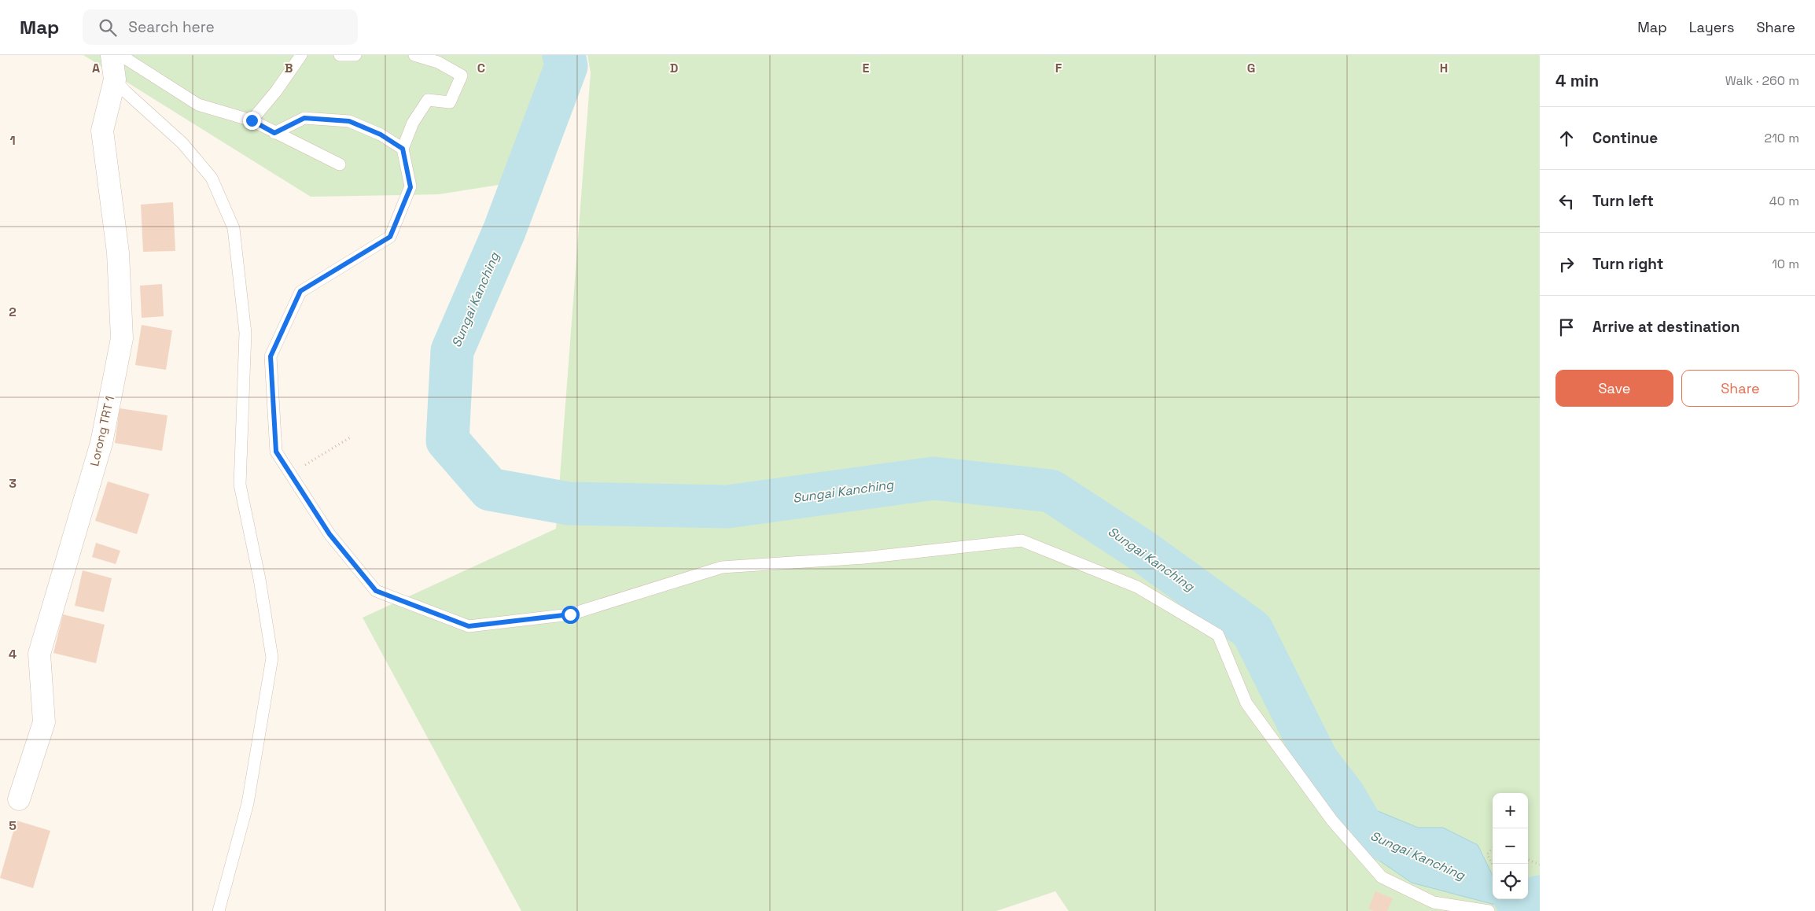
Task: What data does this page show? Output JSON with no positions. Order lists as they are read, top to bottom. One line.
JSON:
{"streets":{"street":["Lorong TRT 1"]},"water":["Sungai Kanching"],"page":{"header":"Map","search":"Search here","nav":["Map","Layers","Share"],"heading":["4 min","Walk · 260 m"],"list":[["Continue","210 m"],["Turn left","40 m"],["Turn right","10 m"],"Arrive at destination"],"buttons":["Save","Share"],"map_buttons":["+","−"]},"grid":{"columns":["A","B","C","D","E","F","G","H"],"rows":["1","2","3","4","5"]}}
